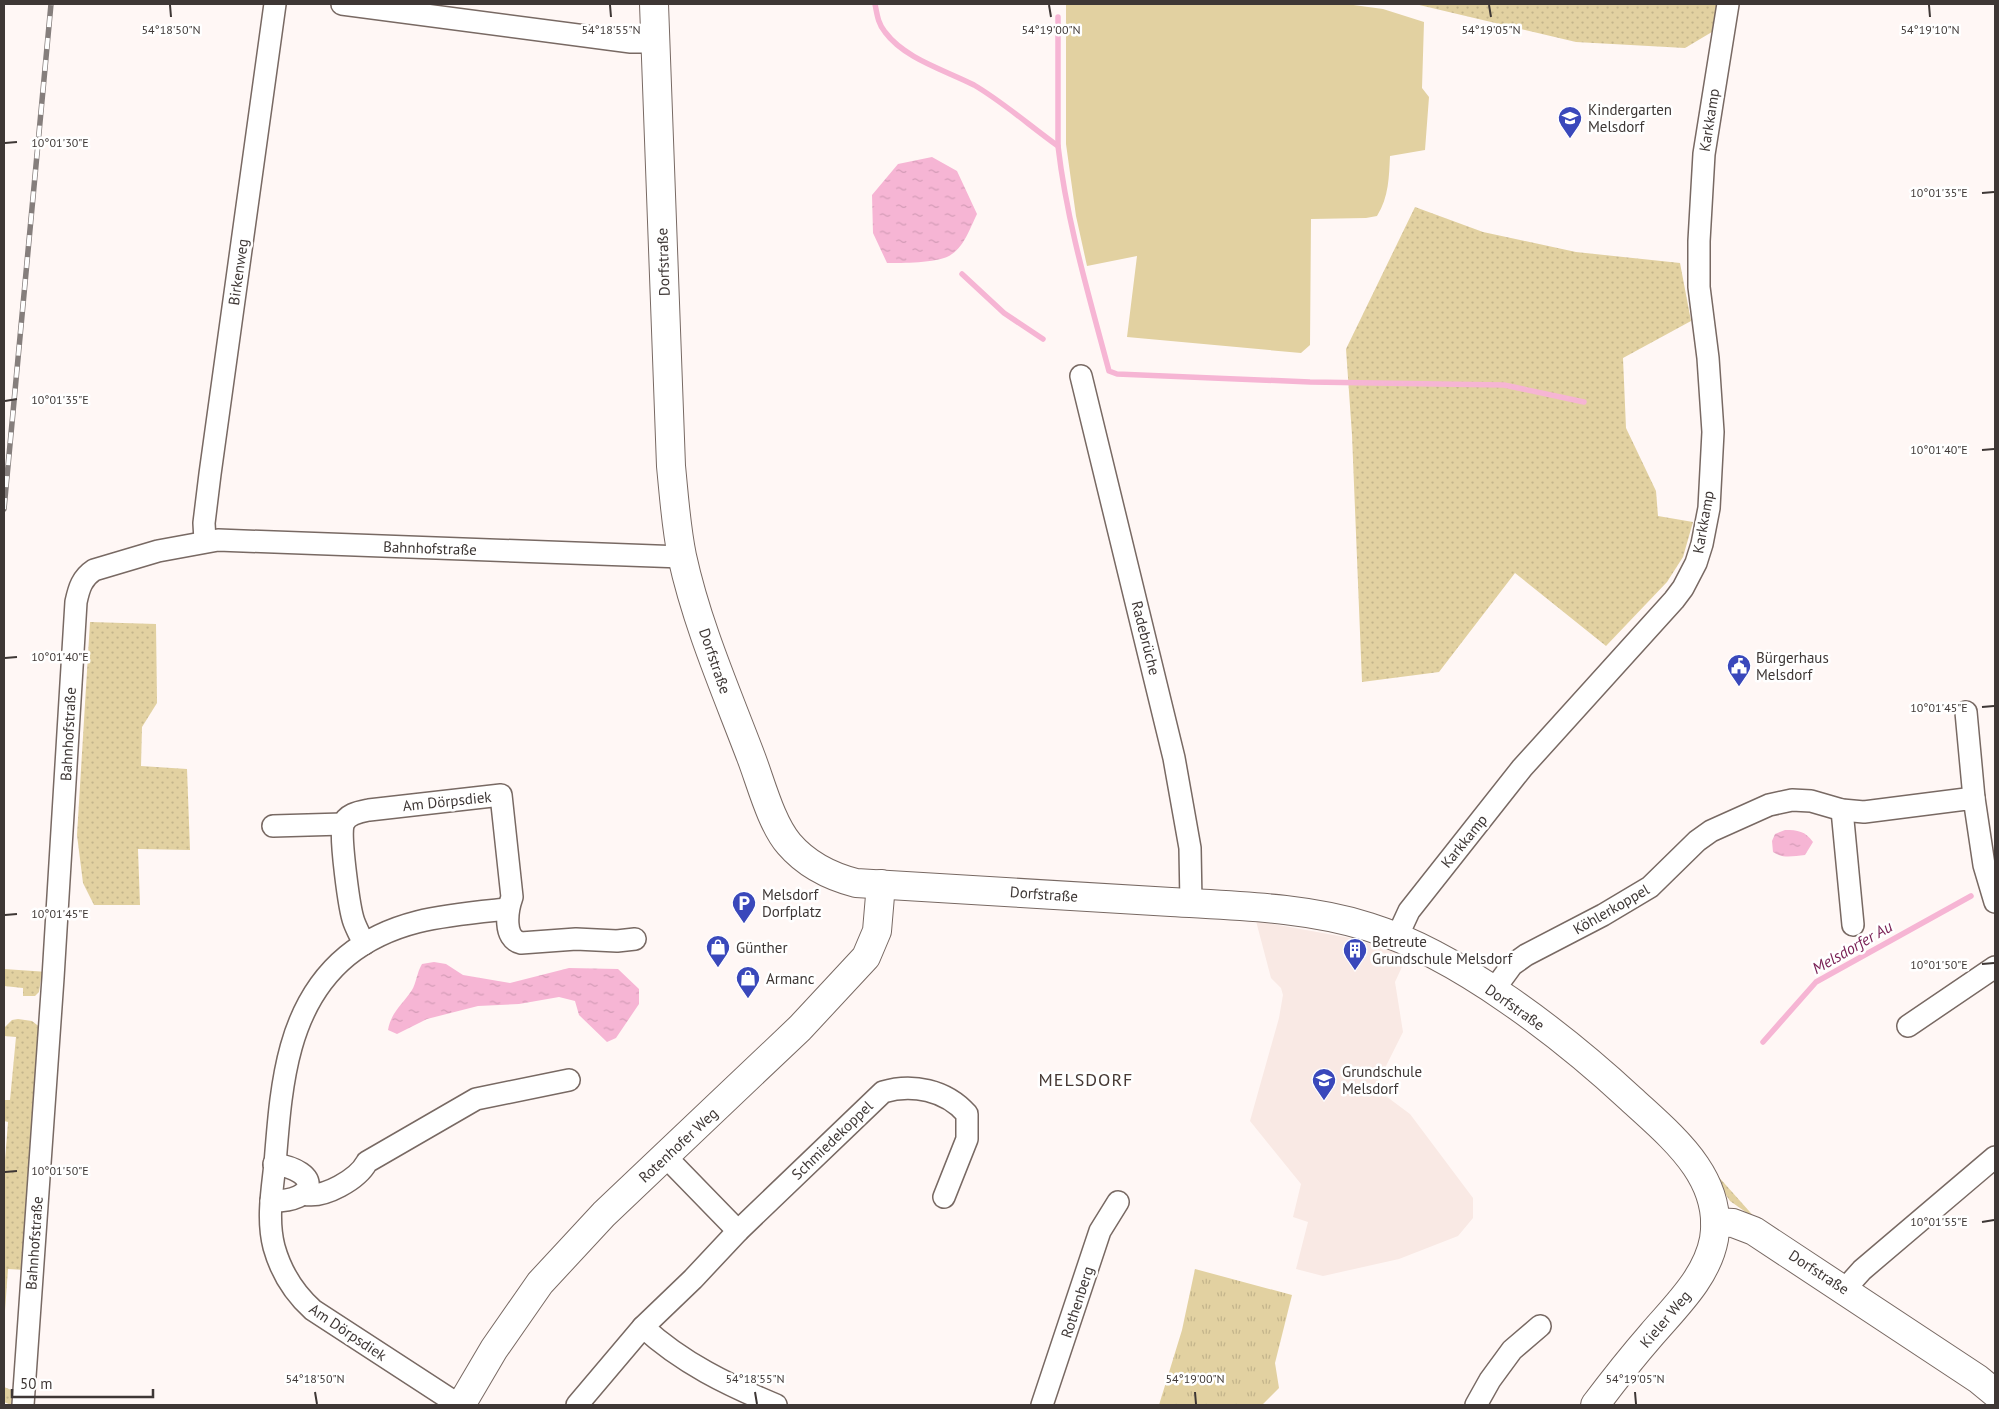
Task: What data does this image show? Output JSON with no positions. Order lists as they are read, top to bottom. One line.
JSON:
{"streets":{"street":["Karkkamp","Dorfstraße","Birkenweg","Bahnhofstraße","Radebrüche","Am Dörpsdiek","Köhlerkoppel","Schmiedekoppel","Rotenhofer Weg","Rothenberg","Kieler Weg"]},"crossings":[["Karkkamp","Dorfstraße"],["Dorfstraße","Bahnhofstraße"],["Dorfstraße","Radebrüche"],["Dorfstraße","Köhlerkoppel"],["Dorfstraße","Rotenhofer Weg"],["Dorfstraße","Kieler Weg"],["Birkenweg","Bahnhofstraße"],["Am Dörpsdiek","Rotenhofer Weg"]],"districts":["MELSDORF"],"water":["Melsdorfer Au"],"places":{"school or university":["Kindergarten Melsdorf","Grundschule Melsdorf"],"public building":["Bürgerhaus Melsdorf"],"parking":["Melsdorf Dorfplatz"],"shop":["Günther","Armanc"],"building":["Betreute Grundschule Melsdorf"]},"scale_bar":"50 m","coordinates":["54°18'50\"N","54°18'55\"N","54°19'00\"N","54°19'05\"N","54°19'10\"N","10°01'30\"E","10°01'35\"E","10°01'40\"E","10°01'45\"E","10°01'50\"E","10°01'55\"E"]}
